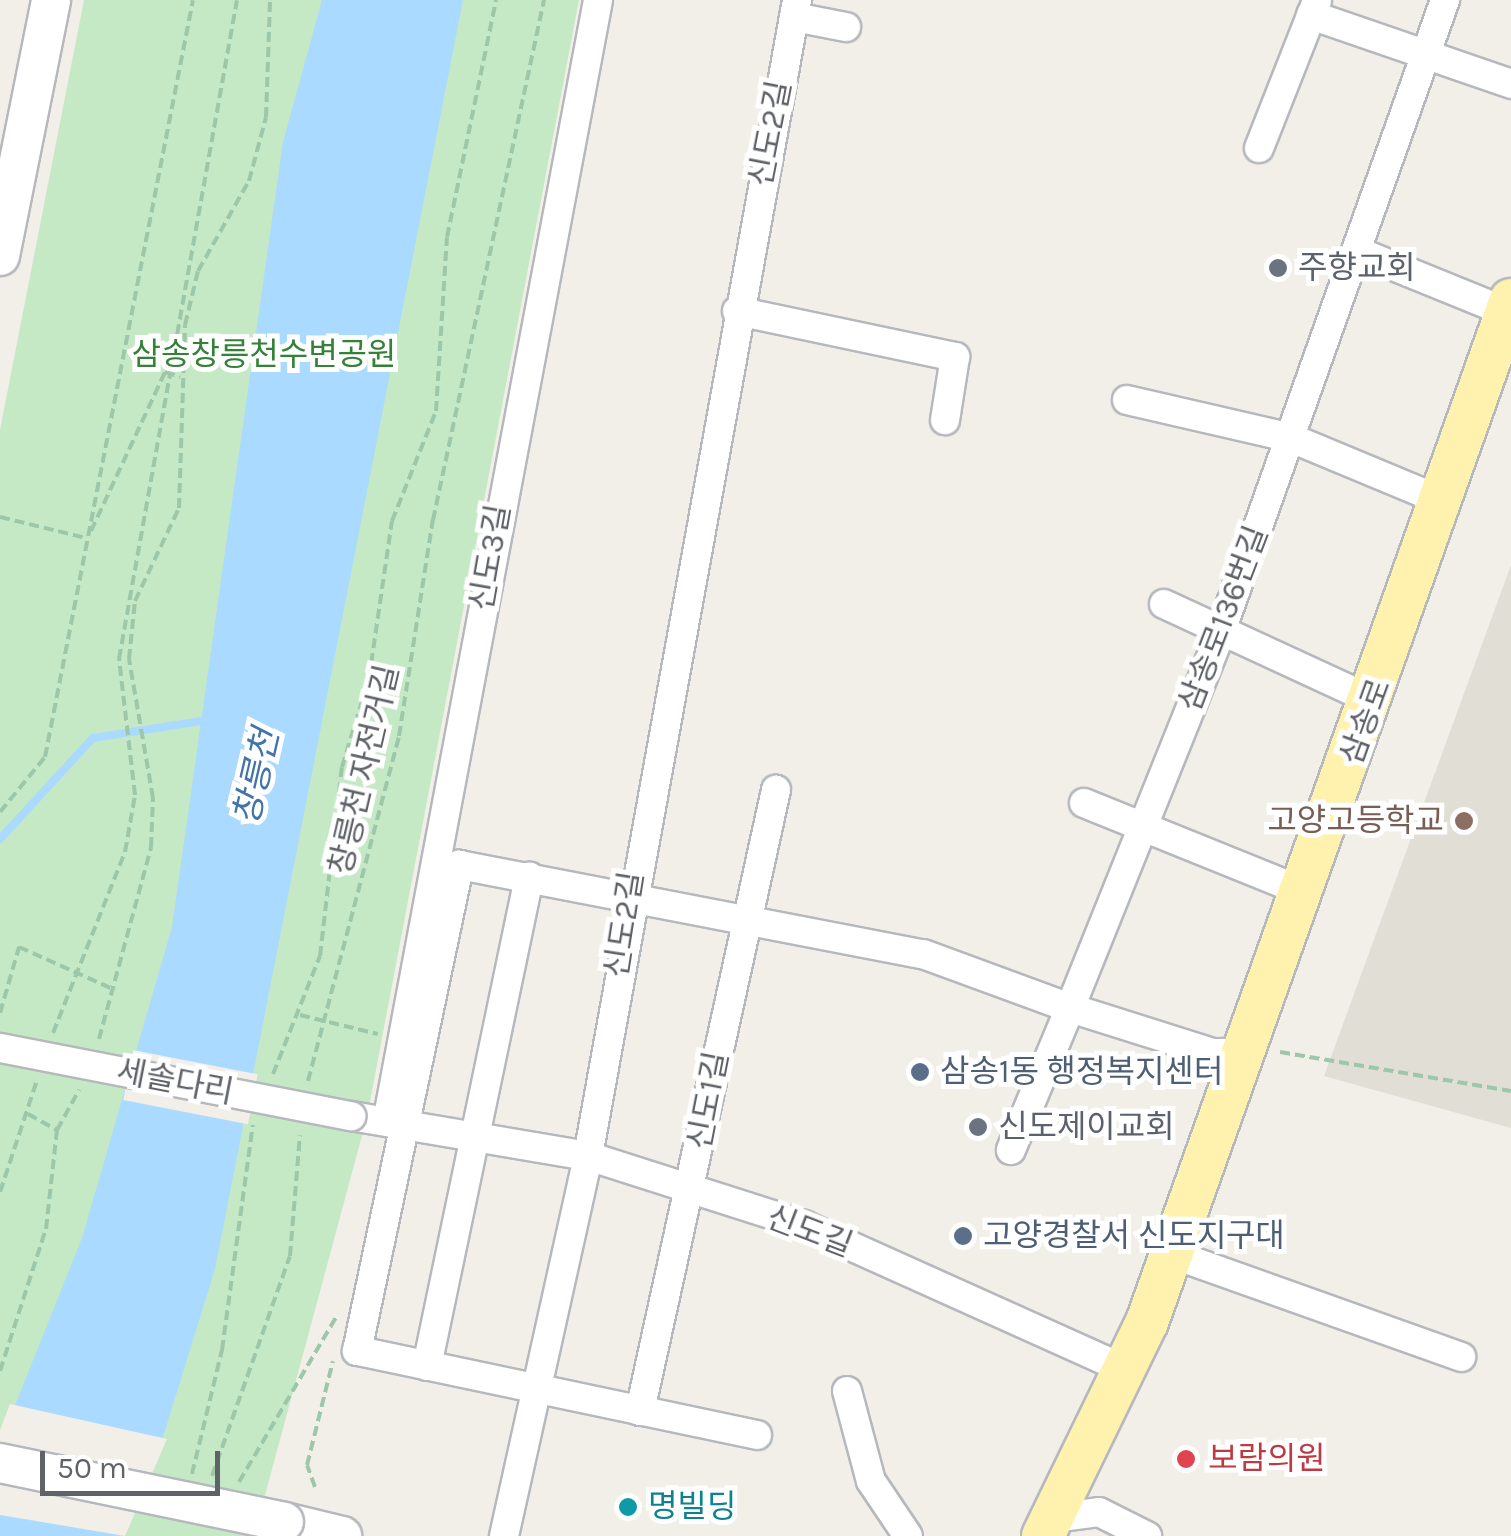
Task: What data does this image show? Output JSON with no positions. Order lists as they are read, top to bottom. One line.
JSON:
{"streets":{"main road":["삼송로"],"street":["신도2길","신도3길","삼송로136번길","세솔다리","신도1길","신도길"],"path":["창릉천 자전거길"]},"crossings":[["신도2길","신도길"],["신도3길","신도길"],["삼송로","신도길"],["세솔다리","신도길"],["신도1길","신도길"]],"water":["창릉천"],"parks":["삼송창릉천수변공원"],"places":["주향교회","고양고등학교","삼송1동 행정복지센터","신도제이교회","고양경찰서 신도지구대","보람의원","명빌딩"],"scale_bar":"50 m"}
